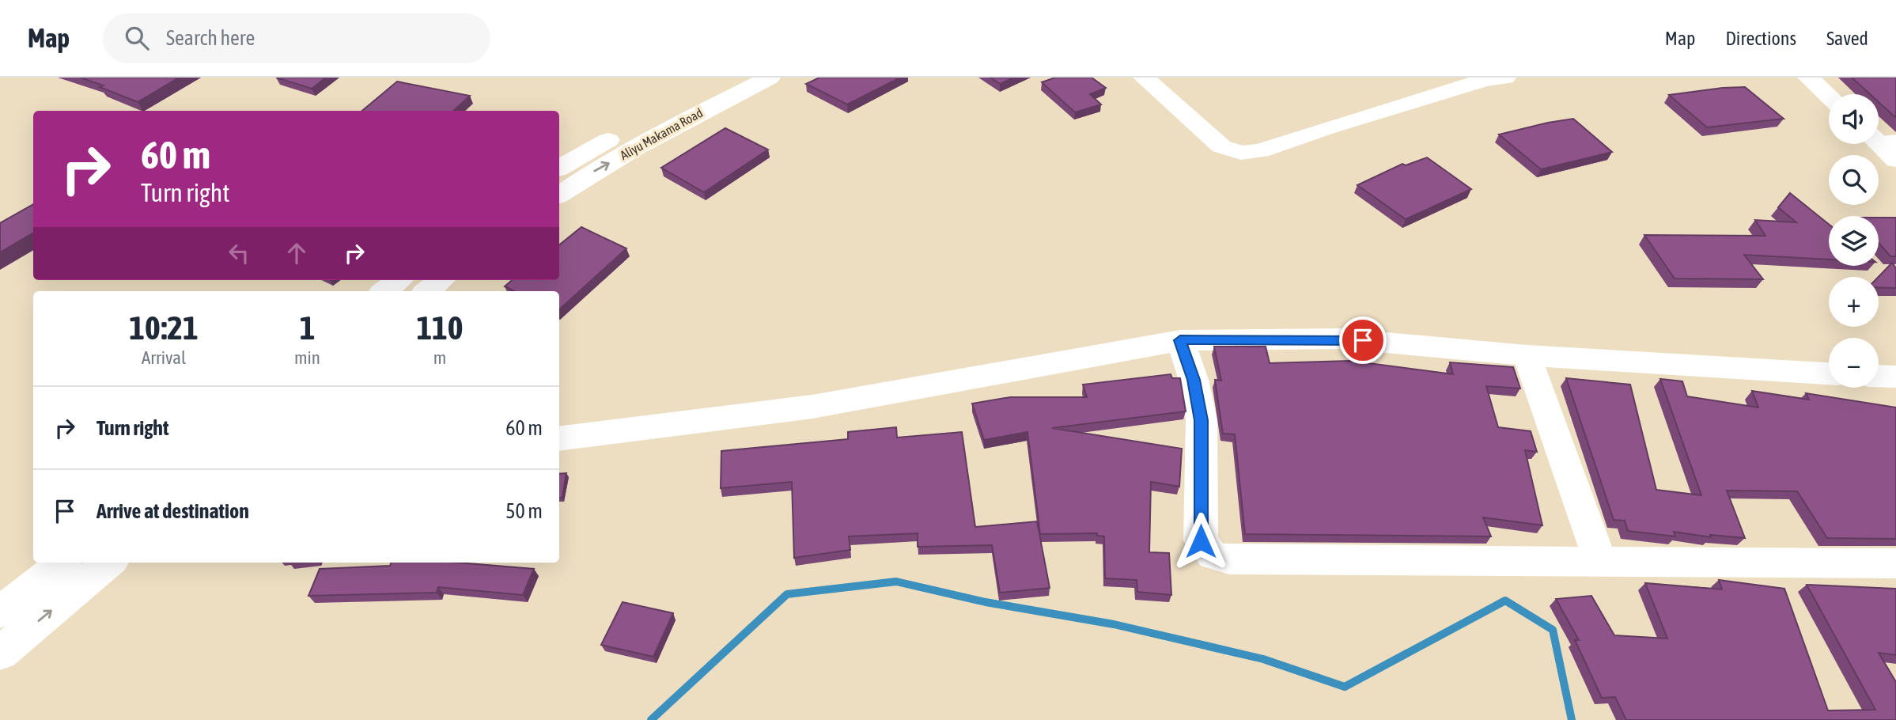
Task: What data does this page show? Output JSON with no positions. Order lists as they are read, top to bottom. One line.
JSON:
{"streets":{"street":["Aliyu Makama Road"]},"page":{"header":"Map","search":"Search here","nav":["Map","Directions","Saved"],"map_buttons":["+","−"],"turn":["60 m","Turn right"],"eta":["10:21","Arrival","1","min","110","m"],"list":[{"name":"Turn right","value":"60 m"},{"name":"Arrive at destination","value":"50 m"}]}}
